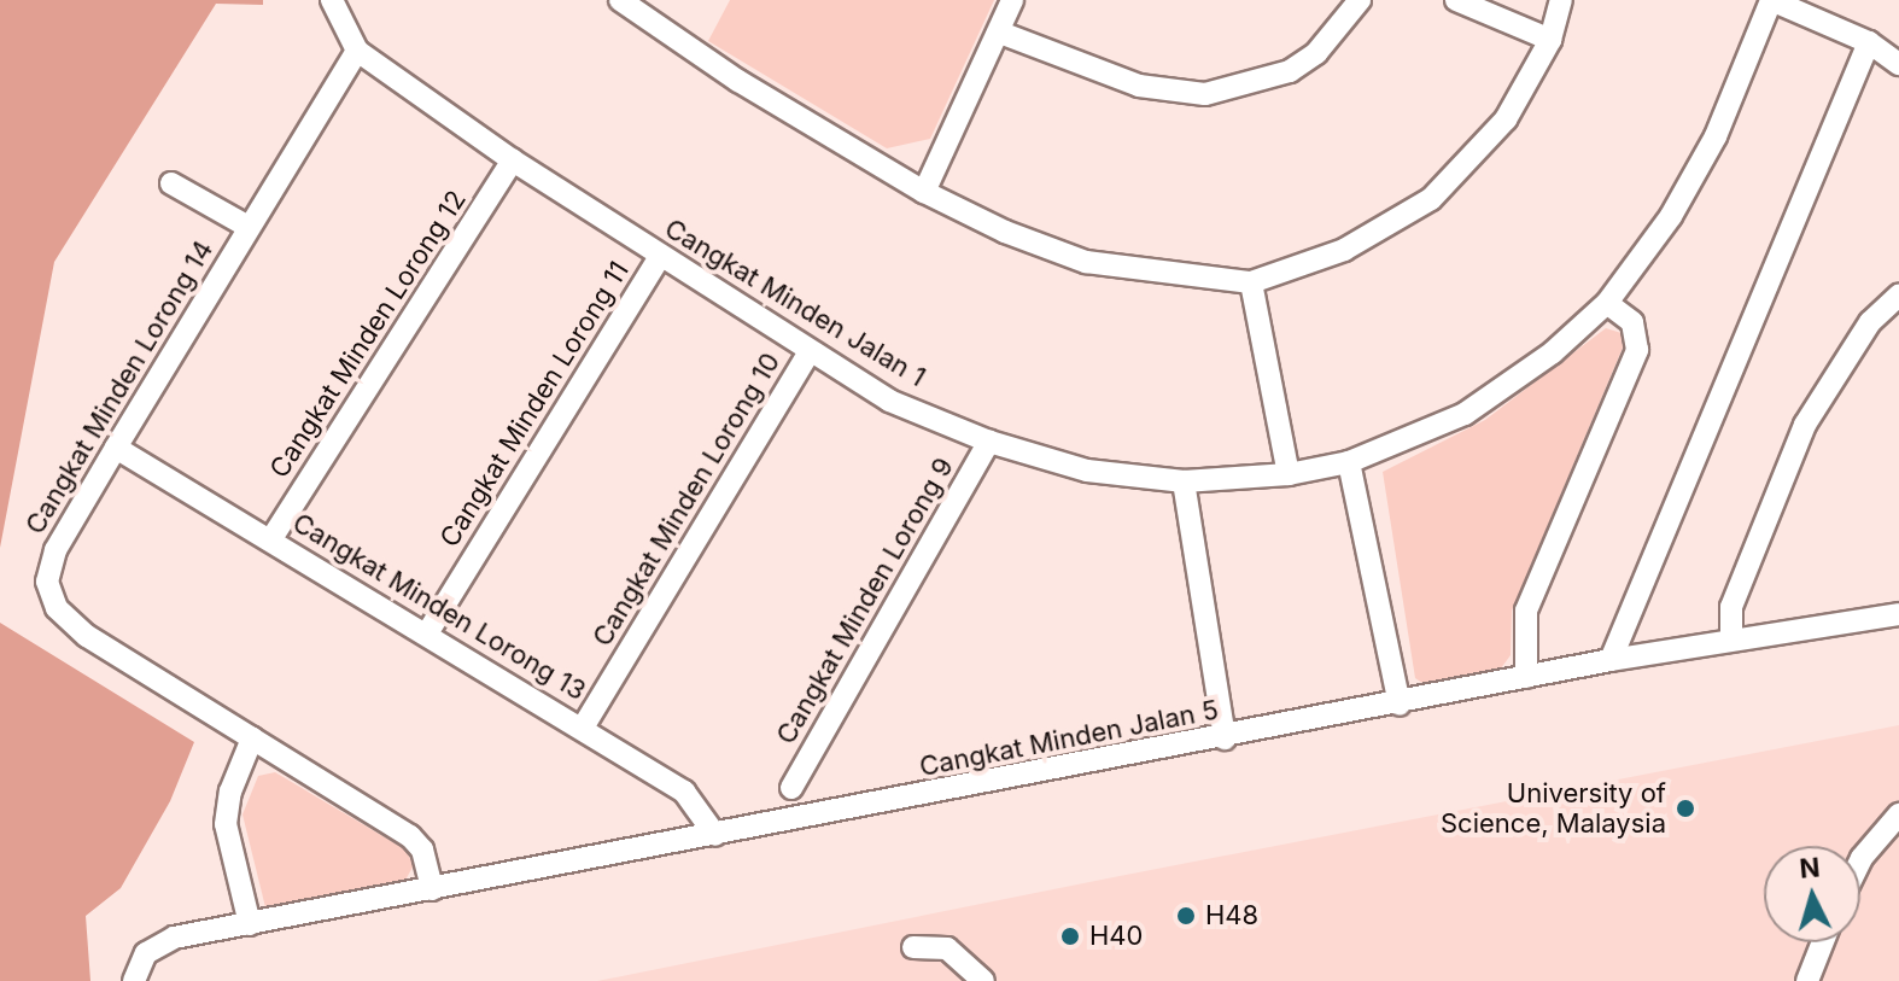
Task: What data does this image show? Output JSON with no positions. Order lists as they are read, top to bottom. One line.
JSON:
{"streets":{"street":["Cangkat Minden Jalan 1","Cangkat Minden Lorong 12","Cangkat Minden Lorong 14","Cangkat Minden Lorong 11","Cangkat Minden Lorong 10","Cangkat Minden Lorong 9","Cangkat Minden Lorong 13","Cangkat Minden Jalan 5"]},"crossings":[["Cangkat Minden Jalan 1","Cangkat Minden Lorong 12"],["Cangkat Minden Jalan 1","Cangkat Minden Lorong 14"],["Cangkat Minden Jalan 1","Cangkat Minden Lorong 11"],["Cangkat Minden Jalan 1","Cangkat Minden Lorong 10"],["Cangkat Minden Jalan 1","Cangkat Minden Lorong 9"],["Cangkat Minden Lorong 12","Cangkat Minden Lorong 13"],["Cangkat Minden Lorong 14","Cangkat Minden Lorong 13"],["Cangkat Minden Lorong 14","Cangkat Minden Jalan 5"],["Cangkat Minden Lorong 11","Cangkat Minden Lorong 13"],["Cangkat Minden Lorong 10","Cangkat Minden Lorong 13"],["Cangkat Minden Lorong 13","Cangkat Minden Jalan 5"]],"places":["University of Science, Malaysia","H48","H40"],"north":"top"}
